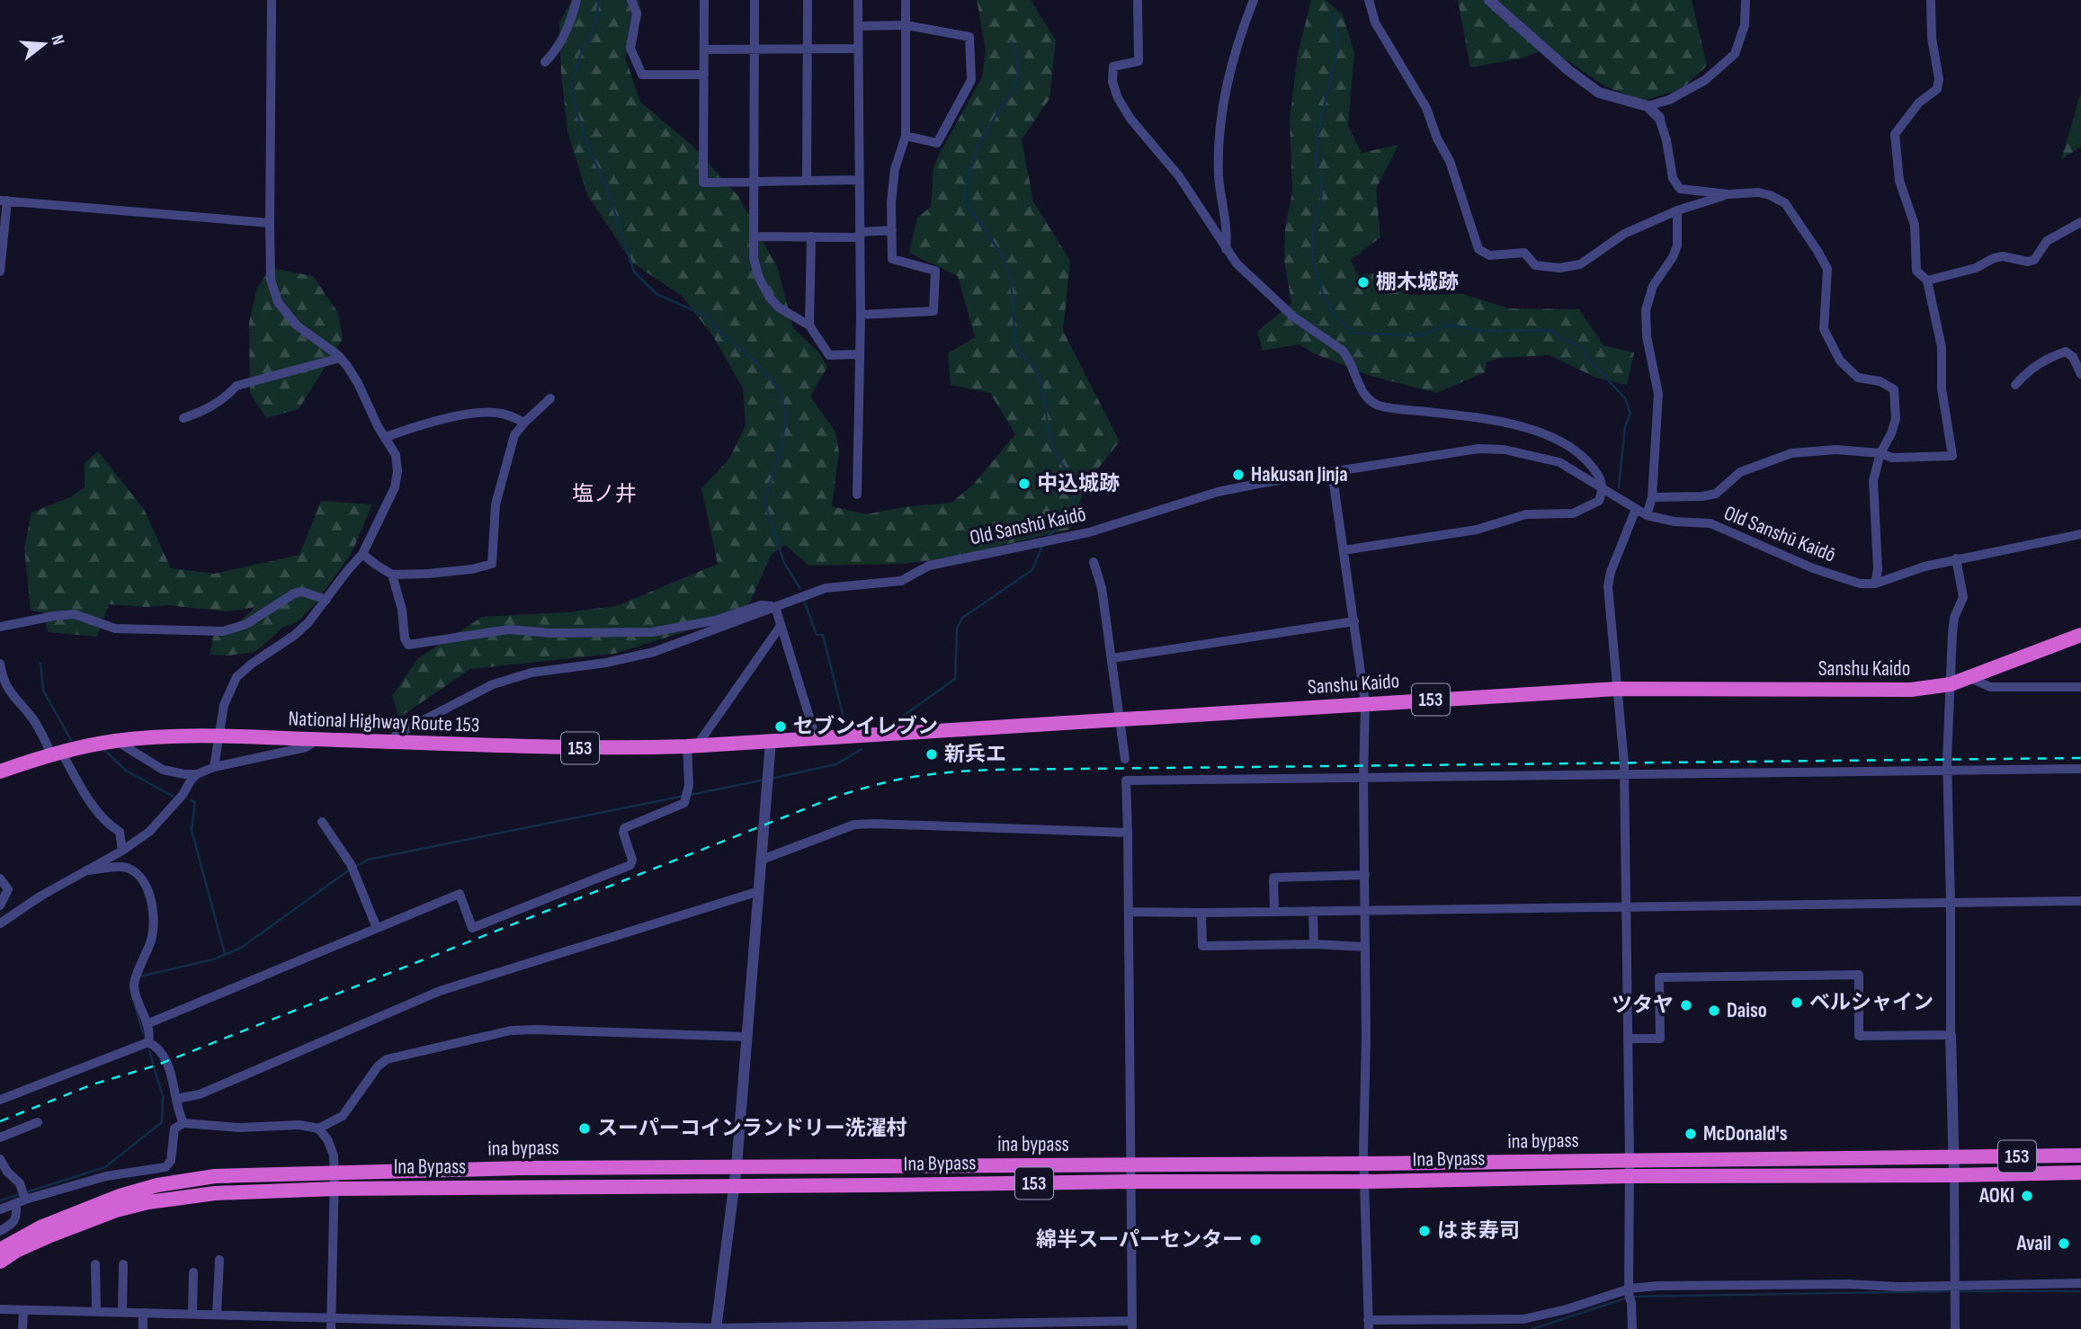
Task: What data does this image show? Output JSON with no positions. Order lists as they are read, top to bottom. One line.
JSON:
{"streets":{"highway":["Sanshu Kaido","153","National Highway Route 153","ina bypass","Ina Bypass"],"street":["Old Sanshū Kaidō"]},"crossings":[["Old Sanshū Kaidō","National Highway Route 153"],["Sanshu Kaido","National Highway Route 153"]],"districts":["塩ノ井"],"places":["棚木城跡","Hakusan Jinja","中込城跡","セブンイレブン","新兵エ","ベルシャイン","ツタヤ","Daiso","スーパーコインランドリー洗濯村","McDonald's","AOKI","はま寿司","綿半スーパーセンター","Avail"],"north":"right"}
